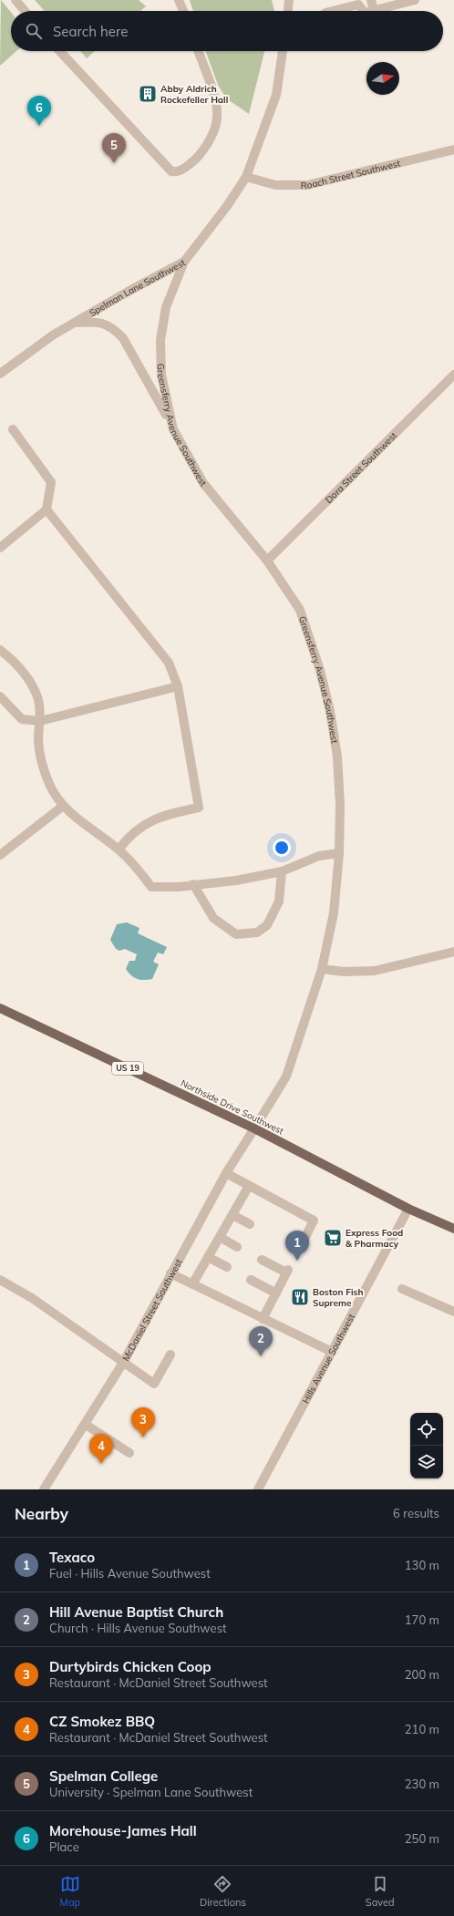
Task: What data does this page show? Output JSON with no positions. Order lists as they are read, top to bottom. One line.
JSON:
{"streets":{"main road":["US 19","Northside Drive Southwest"],"street":["Roach Street Southwest","Spelman Lane Southwest","Greensferry Avenue Southwest","Dora Street Southwest","McDaniel Street Southwest","Hills Avenue Southwest"]},"crossings":[["Roach Street Southwest","Spelman Lane Southwest"],["Spelman Lane Southwest","Greensferry Avenue Southwest"],["Greensferry Avenue Southwest","Dora Street Southwest"],["Greensferry Avenue Southwest","Northside Drive Southwest"],["Greensferry Avenue Southwest","McDaniel Street Southwest"],["Northside Drive Southwest","McDaniel Street Southwest"],["Northside Drive Southwest","Hills Avenue Southwest"]],"places":{"building":["Abby Aldrich Rockefeller Hall"],"supermarket":["Express Food & Pharmacy"],"restaurant":["Boston Fish Supreme"]},"north":"right","page":{"search":"Search here","pins":["6","5","1","2","3","4"],"heading":["Nearby","6 results"],"list":[{"mark":"1","name":"Texaco","note":"Fuel · Hills Avenue Southwest","value":"130 m"},{"mark":"2","name":"Hill Avenue Baptist Church","note":"Church · Hills Avenue Southwest","value":"170 m"},{"mark":"3","name":"Durtybirds Chicken Coop","note":"Restaurant · McDaniel Street Southwest","value":"200 m"},{"mark":"4","name":"CZ Smokez BBQ","note":"Restaurant · McDaniel Street Southwest","value":"210 m"},{"mark":"5","name":"Spelman College","note":"University · Spelman Lane Southwest","value":"230 m"},{"mark":"6","name":"Morehouse-James Hall","note":"Place","value":"250 m"}],"nav":["Map","Directions","Saved"]}}
